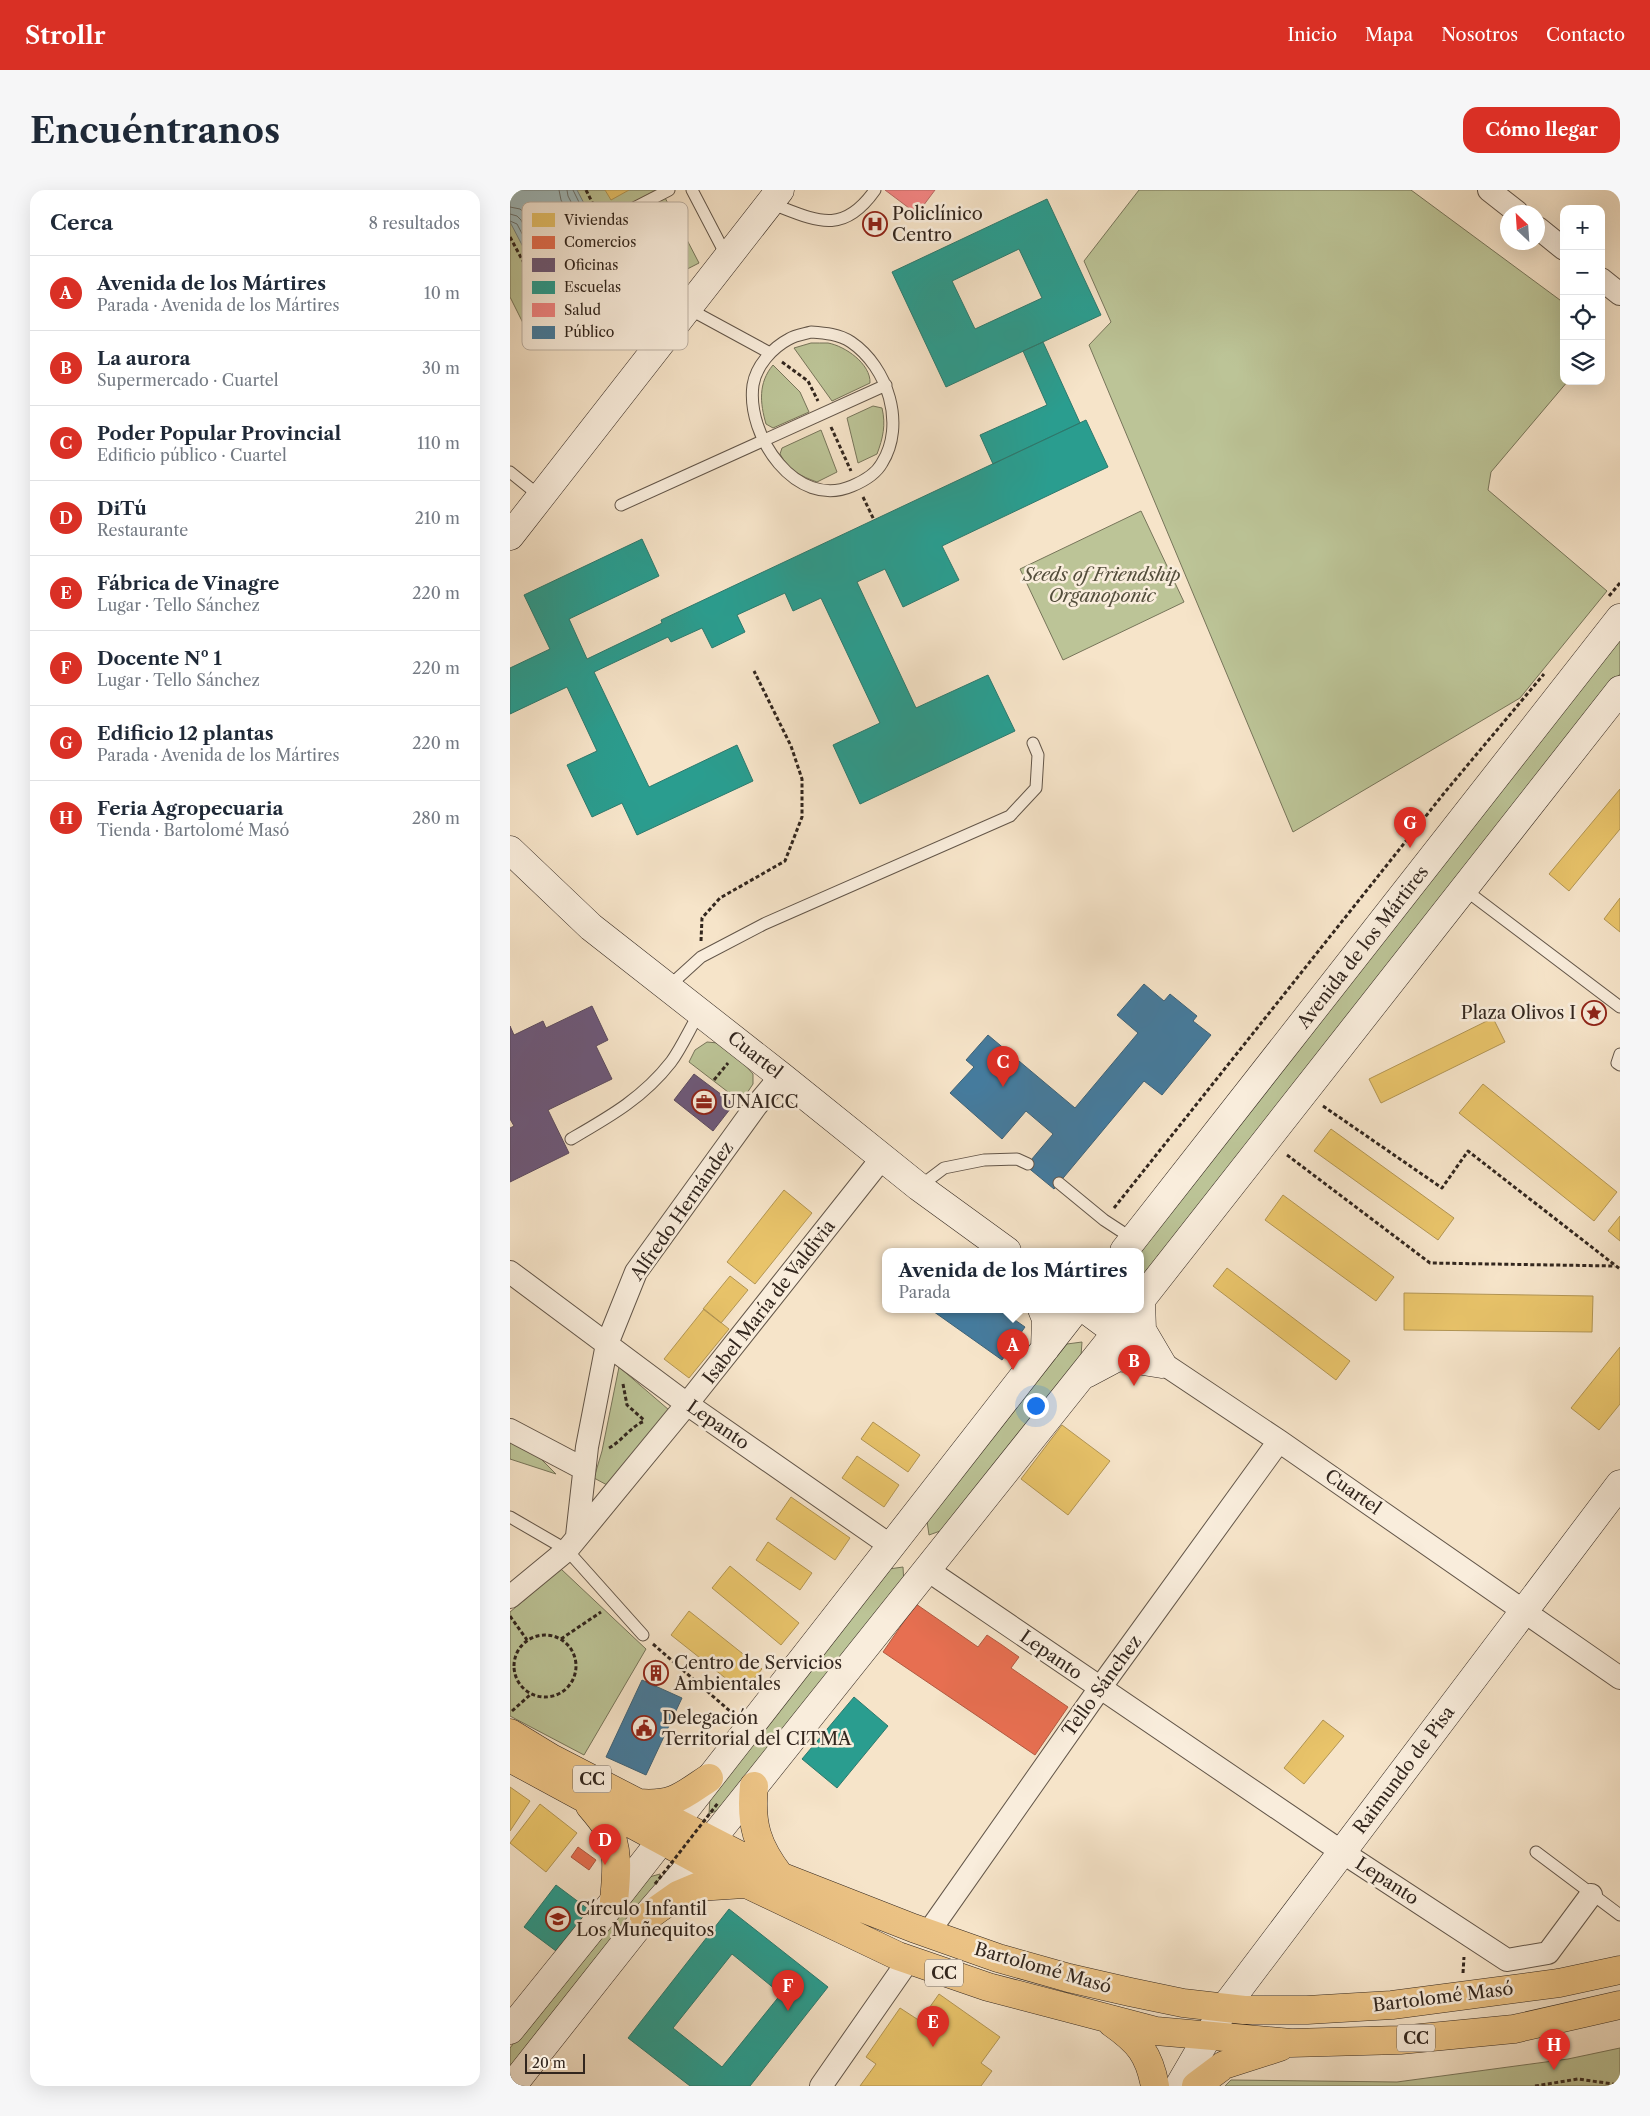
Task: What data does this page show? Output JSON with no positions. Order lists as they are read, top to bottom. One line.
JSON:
{"streets":{"main road":["Avenida de los Mártires","Cuartel","Lepanto","Raimundo de Pisa","CC","Bartolomé Masó"],"street":["Alfredo Hernández","Isabel María de Valdivia","Tello Sánchez"]},"crossings":[["Cuartel","Alfredo Hernández"],["Cuartel","Isabel María de Valdivia"],["Cuartel","Tello Sánchez"],["Cuartel","Raimundo de Pisa"],["Alfredo Hernández","Isabel María de Valdivia"],["Alfredo Hernández","Lepanto"],["Isabel María de Valdivia","Lepanto"],["Lepanto","Tello Sánchez"],["Lepanto","Raimundo de Pisa"],["Tello Sánchez","Bartolomé Masó"],["Raimundo de Pisa","Bartolomé Masó"],["CC","Bartolomé Masó"]],"parks":["Seeds of Friendship Organoponic"],"places":{"hospital":["Policlínico Centro"],"place":["Plaza Olivos I"],"office":["UNAICC"],"building":["Centro de Servicios Ambientales"],"public building":["Delegación Territorial del CITMA"],"school or university":["Círculo Infantil Los Muñequitos"]},"legend":["Viviendas","Comercios","Oficinas","Escuelas","Salud","Público"],"scale_bar":"20 m","north":"top left","page":{"header":"Strollr","nav":["Inicio","Mapa","Nosotros","Contacto"],"buttons":"Cómo llegar","title":"Encuéntranos","heading":["Cerca","8 resultados"],"map_buttons":["+","−"],"list":[{"mark":"A","name":"Avenida de los Mártires","note":"Parada · Avenida de los Mártires","value":"10 m"},{"mark":"B","name":"La aurora","note":"Supermercado · Cuartel","value":"30 m"},{"mark":"C","name":"Poder Popular Provincial","note":"Edificio público · Cuartel","value":"110 m"},{"mark":"D","name":"DiTú","note":"Restaurante","value":"210 m"},{"mark":"E","name":"Fábrica de Vinagre","note":"Lugar · Tello Sánchez","value":"220 m"},{"mark":"F","name":"Docente Nº 1","note":"Lugar · Tello Sánchez","value":"220 m"},{"mark":"G","name":"Edificio 12 plantas","note":"Parada · Avenida de los Mártires","value":"220 m"},{"mark":"H","name":"Feria Agropecuaria","note":"Tienda · Bartolomé Masó","value":"280 m"}],"pins":["G","C","A","B","D","F","E","H"],"popup":["Avenida de los Mártires","Parada"],"scale":"20 m"}}
